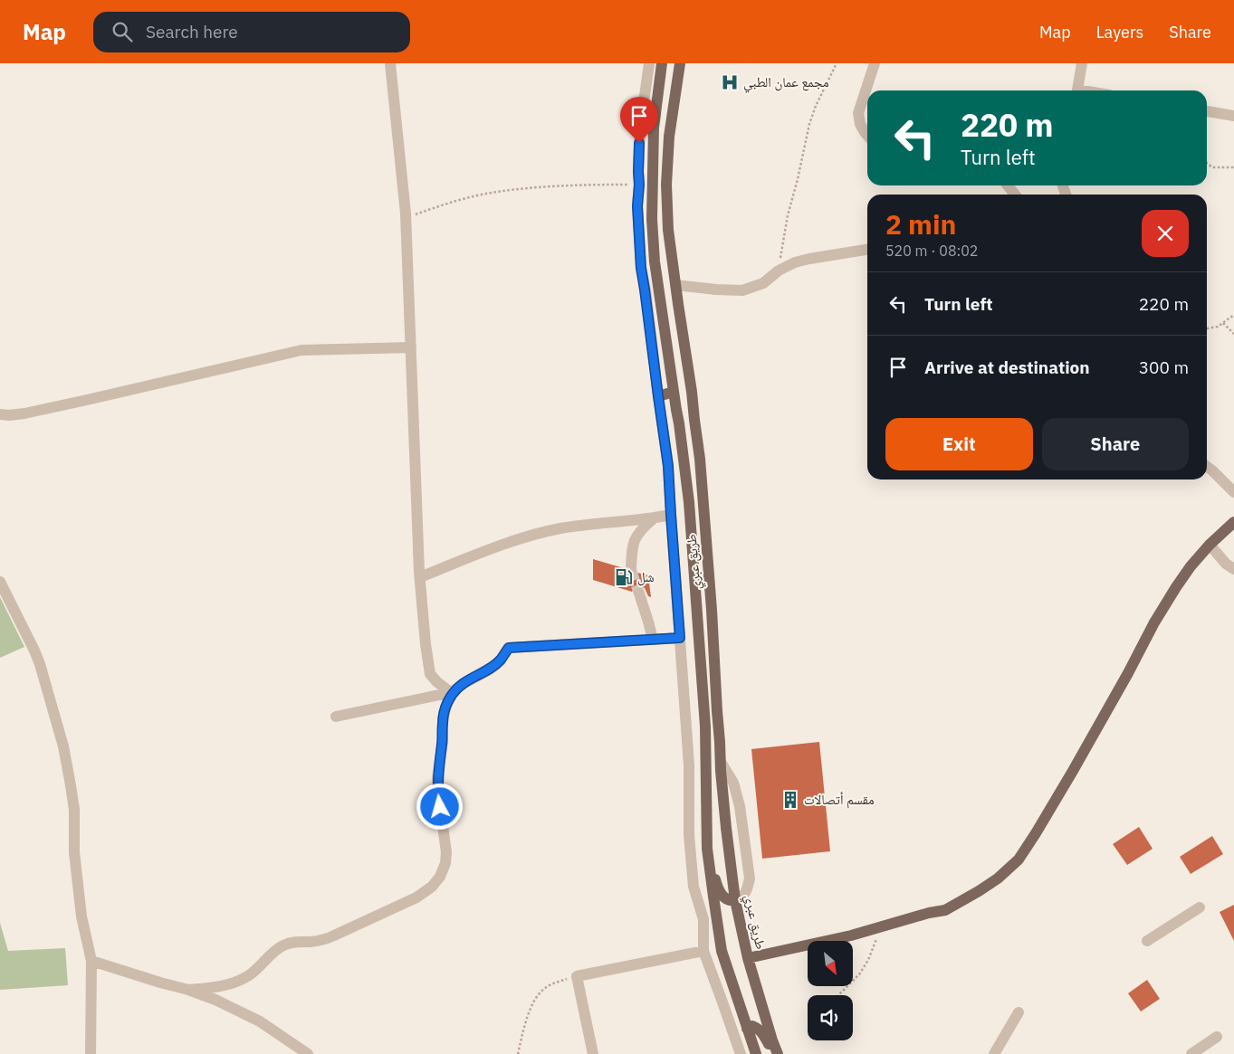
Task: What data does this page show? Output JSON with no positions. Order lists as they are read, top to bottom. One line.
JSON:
{"streets":{"main road":["طريق عبري"]},"places":{"hospital":["مجمع عمان الطبي"],"fuel station":["شل"],"building":["مقسم أتصالات"]},"north":"bottom right","page":{"header":"Map","search":"Search here","nav":["Map","Layers","Share"],"turn":["220 m","Turn left"],"heading":["2 min","520 m · 08:02"],"list":[{"name":"Turn left","value":"220 m"},{"name":"Arrive at destination","value":"300 m"}],"buttons":["Exit","Share"]}}
